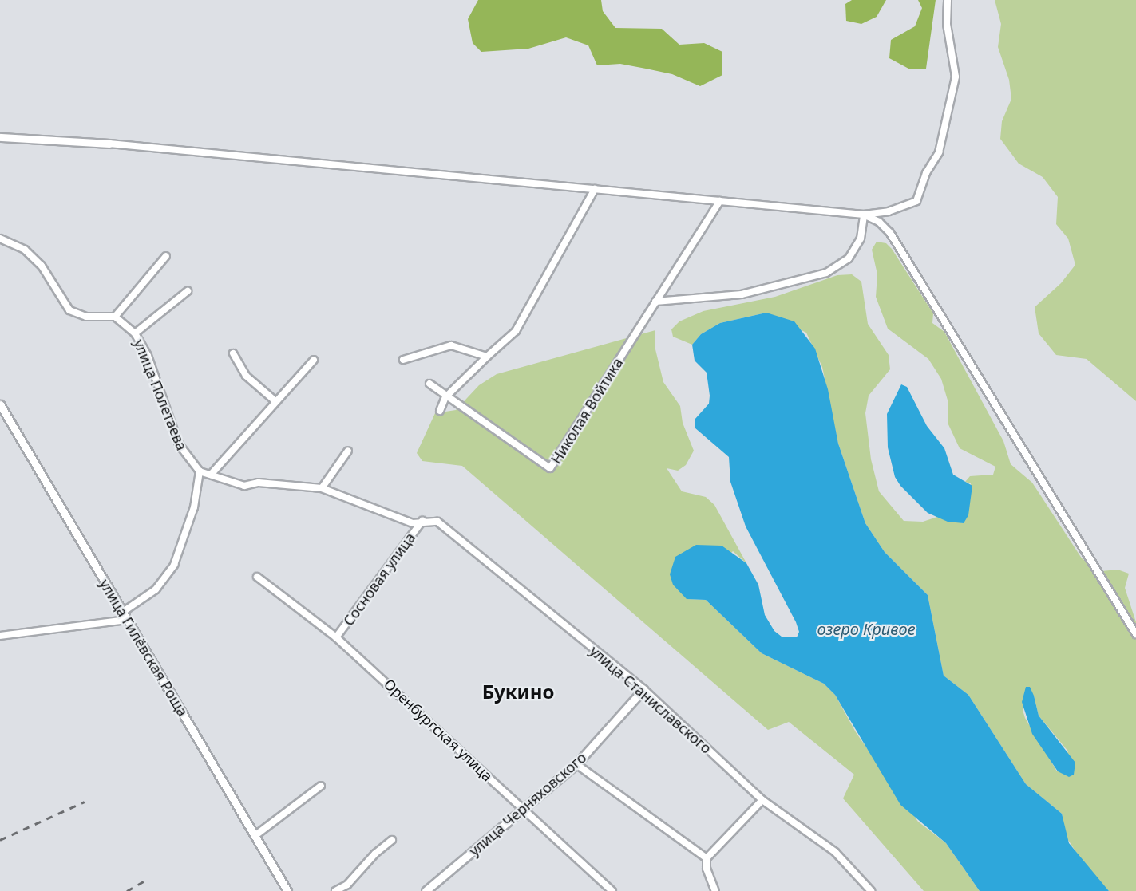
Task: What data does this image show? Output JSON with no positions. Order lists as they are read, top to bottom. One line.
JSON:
{"streets":{"street":["улица Полетаева","Николая Войтика","Сосновая улица","улица Гилёвская Роща","улица Станиславского","Оренбургская улица","улица Черняховского"]},"crossings":[["Сосновая улица","улица Станиславского"],["Сосновая улица","Оренбургская улица"],["улица Станиславского","улица Черняховского"],["Оренбургская улица","улица Черняховского"]],"districts":["Букино"],"water":["озеро Кривое"]}
